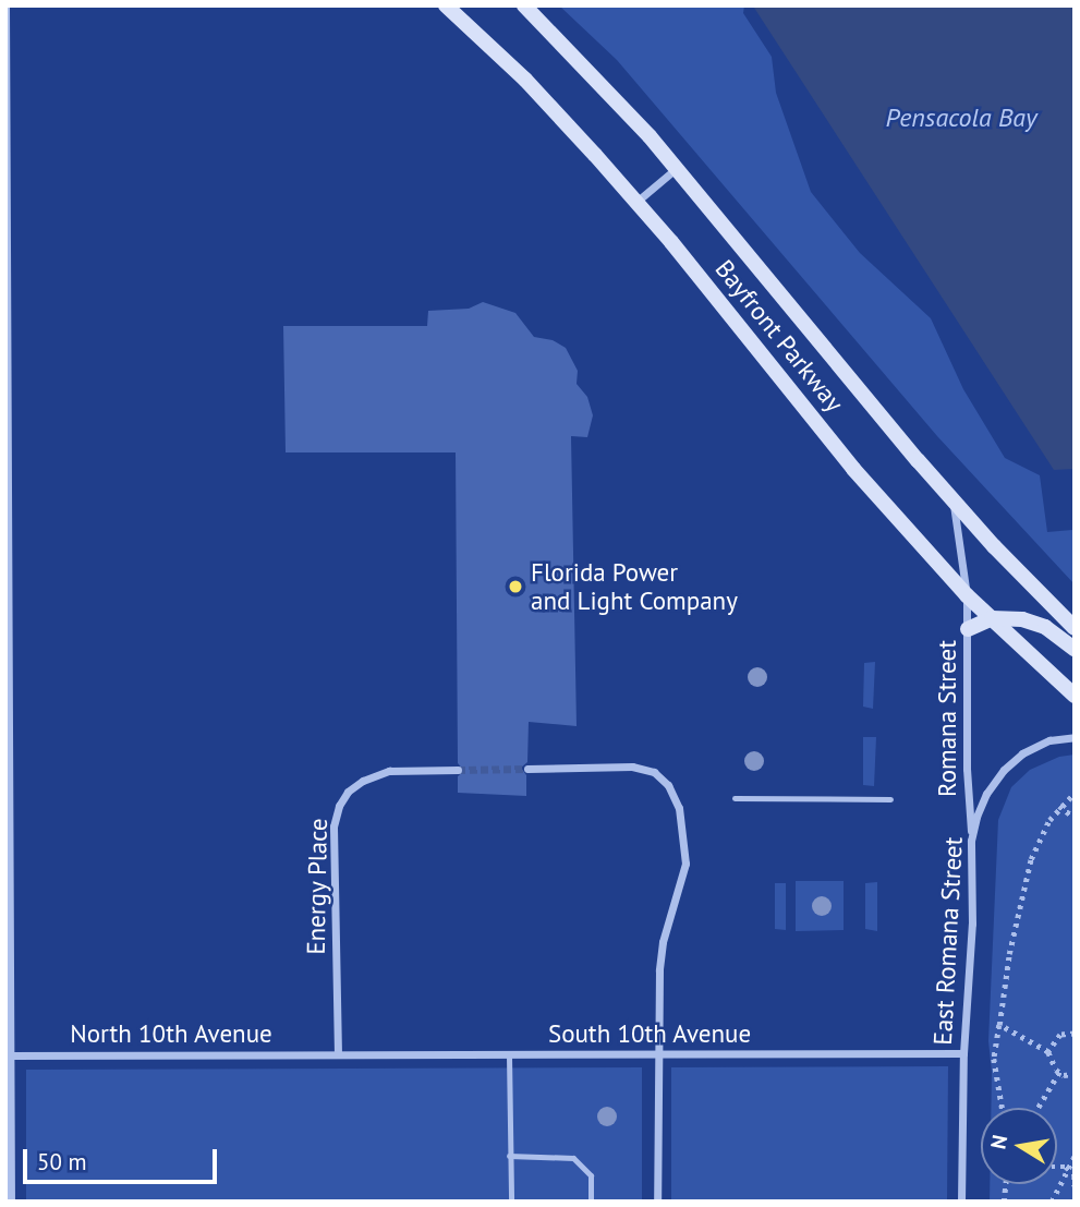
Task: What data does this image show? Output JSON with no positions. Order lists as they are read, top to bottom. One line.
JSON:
{"streets":{"main road":["Bayfront Parkway"],"street":["Romana Street","Energy Place","East Romana Street","North 10th Avenue","South 10th Avenue"]},"crossings":[["Bayfront Parkway","Romana Street"],["Romana Street","East Romana Street"],["Energy Place","North 10th Avenue"],["Energy Place","South 10th Avenue"],["East Romana Street","South 10th Avenue"],["North 10th Avenue","South 10th Avenue"]],"water":["Pensacola Bay"],"places":["Florida Power and Light Company"],"scale_bar":"50 m","north":"left"}
